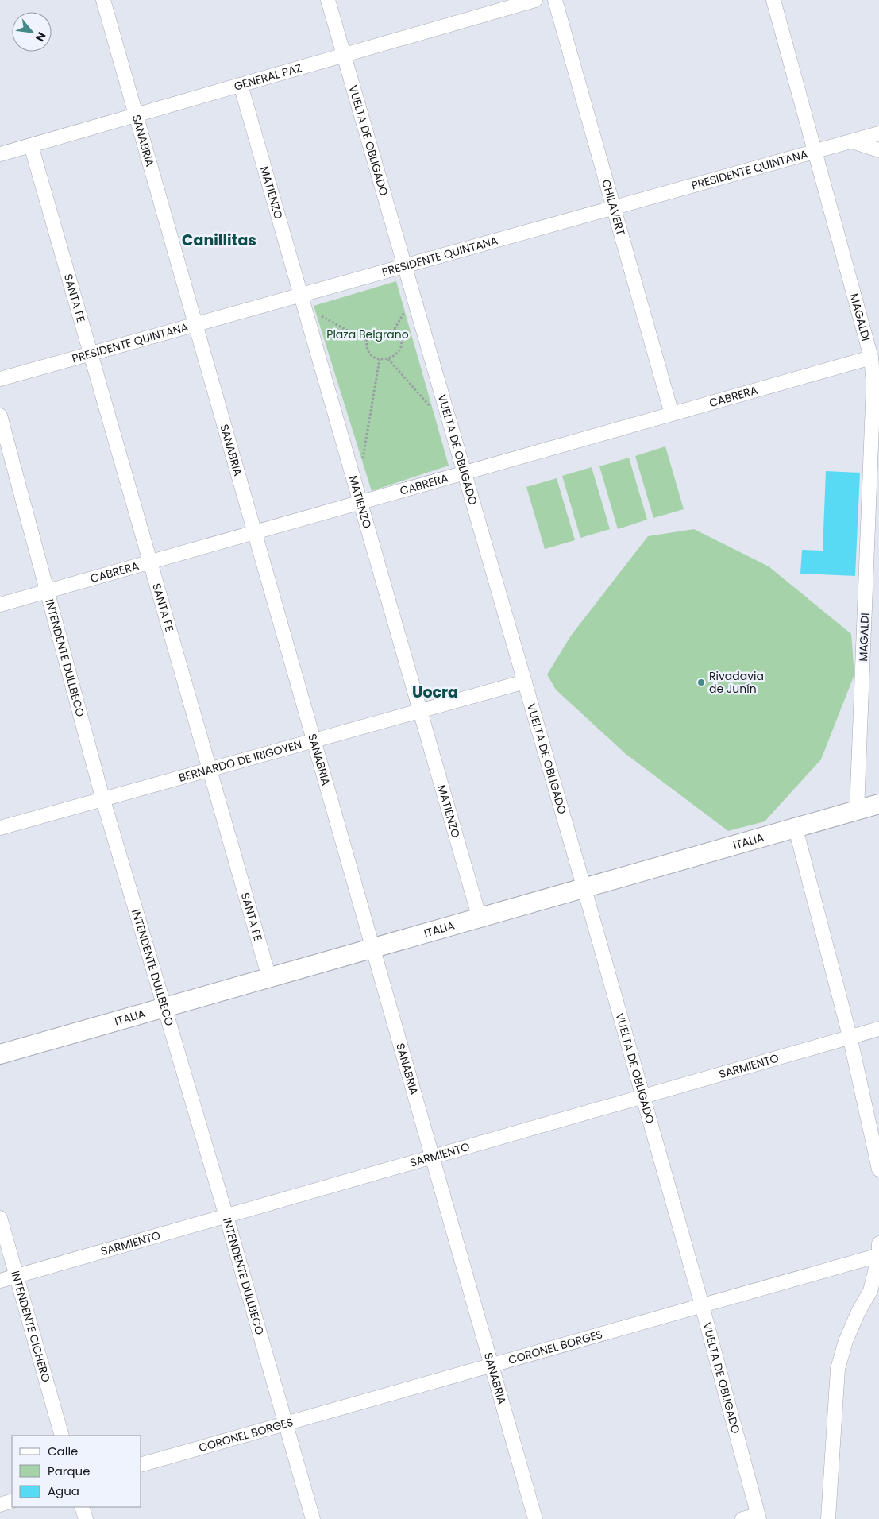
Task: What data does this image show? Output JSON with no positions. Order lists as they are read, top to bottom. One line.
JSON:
{"streets":{"street":["GENERAL PAZ","SANABRIA","VUELTA DE OBLIGADO","PRESIDENTE QUINTANA","MATIENZO","CHILAVERT","SANTA FE","MAGALDI","CABRERA","INTENDENTE DULLBECO","BERNARDO DE IRIGOYEN","ITALIA","SARMIENTO","INTENDENTE CICHERO","CORONEL BORGES"]},"crossings":[["GENERAL PAZ","SANABRIA"],["GENERAL PAZ","VUELTA DE OBLIGADO"],["GENERAL PAZ","MATIENZO"],["GENERAL PAZ","SANTA FE"],["SANABRIA","PRESIDENTE QUINTANA"],["SANABRIA","CABRERA"],["SANABRIA","BERNARDO DE IRIGOYEN"],["SANABRIA","ITALIA"],["SANABRIA","SARMIENTO"],["SANABRIA","CORONEL BORGES"],["VUELTA DE OBLIGADO","PRESIDENTE QUINTANA"],["VUELTA DE OBLIGADO","CABRERA"],["VUELTA DE OBLIGADO","BERNARDO DE IRIGOYEN"],["VUELTA DE OBLIGADO","ITALIA"],["VUELTA DE OBLIGADO","SARMIENTO"],["VUELTA DE OBLIGADO","CORONEL BORGES"],["PRESIDENTE QUINTANA","MATIENZO"],["PRESIDENTE QUINTANA","CHILAVERT"],["PRESIDENTE QUINTANA","SANTA FE"],["PRESIDENTE QUINTANA","MAGALDI"],["MATIENZO","CABRERA"],["MATIENZO","BERNARDO DE IRIGOYEN"],["MATIENZO","ITALIA"],["CHILAVERT","CABRERA"],["SANTA FE","CABRERA"],["SANTA FE","BERNARDO DE IRIGOYEN"],["SANTA FE","ITALIA"],["MAGALDI","CABRERA"],["MAGALDI","ITALIA"],["CABRERA","INTENDENTE DULLBECO"],["INTENDENTE DULLBECO","BERNARDO DE IRIGOYEN"],["INTENDENTE DULLBECO","ITALIA"],["INTENDENTE DULLBECO","SARMIENTO"],["INTENDENTE DULLBECO","CORONEL BORGES"],["SARMIENTO","INTENDENTE CICHERO"]],"districts":["Canillitas","Uocra"],"parks":["Plaza Belgrano"],"places":["Rivadavia de Junín"],"legend":["Calle","Parque","Agua"],"north":"bottom right"}
